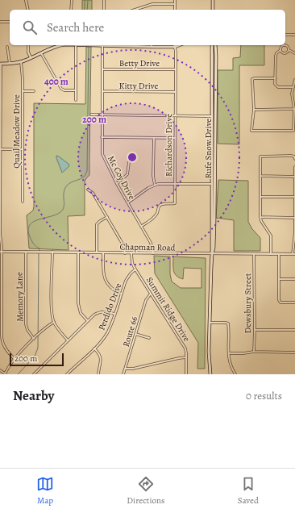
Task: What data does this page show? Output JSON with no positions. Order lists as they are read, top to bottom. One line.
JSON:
{"streets":{"main road":["Rufe Snow Drive"],"street":["Betty Drive","Kitty Drive","Quail Meadow Drive","Richardson Drive","Mc Coy Drive","Chapman Road","Memory Lane","Dewsbury Street","Perdido Drive","Summit Ridge Drive","Route 66"]},"crossings":[["Betty Drive","Richardson Drive"],["Betty Drive","Mc Coy Drive"],["Kitty Drive","Richardson Drive"],["Kitty Drive","Mc Coy Drive"],["Richardson Drive","Mc Coy Drive"],["Rufe Snow Drive","Chapman Road"],["Mc Coy Drive","Chapman Road"],["Chapman Road","Memory Lane"],["Chapman Road","Dewsbury Street"],["Chapman Road","Summit Ridge Drive"],["Perdido Drive","Summit Ridge Drive"],["Summit Ridge Drive","Route 66"]],"scale_bar":"200 m","page":{"search":"Search here","scale":"200 m","heading":["Nearby","0 results"],"nav":["Map","Directions","Saved"]},"rings":["400 m","200 m"]}
